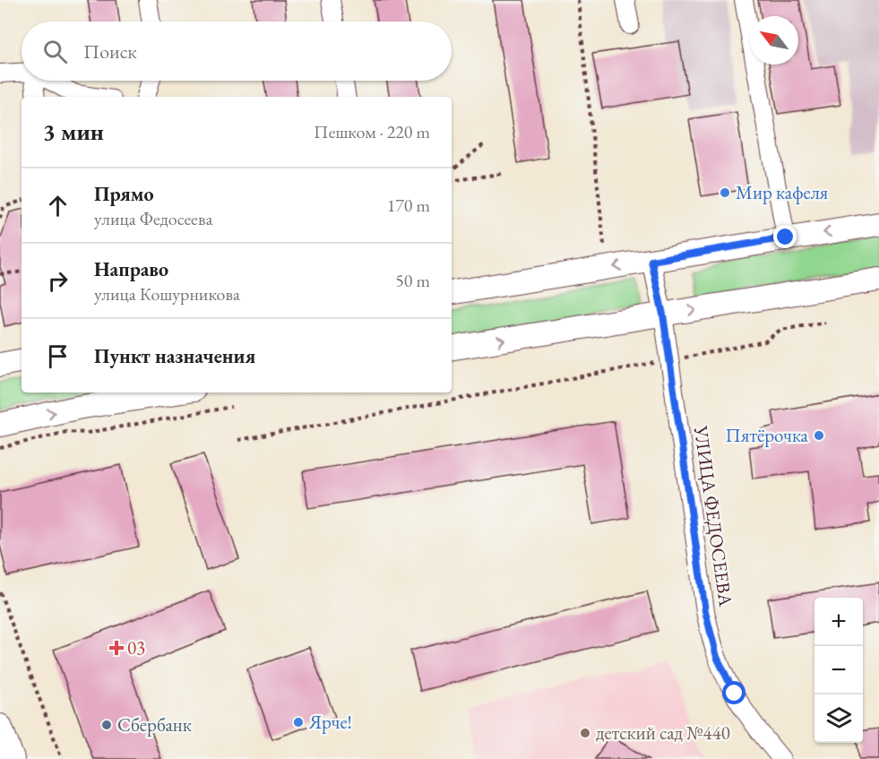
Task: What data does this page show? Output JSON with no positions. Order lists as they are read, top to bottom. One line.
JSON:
{"streets":{"street":["УЛИЦА ФЕДОСЕЕВА"]},"places":{"other":["Мир кафеля","Пятёрочка","Ярче!","Сбербанк","детский сад №440"],"health":["03"]},"north":"top left","page":{"search":"Поиск","heading":["3 мин","Пешком · 220 m"],"list":[["Прямо","улица Федосеева","170 m"],["Направо","улица Кошурникова","50 m"],"Пункт назначения"],"map_buttons":["+","−"]}}
